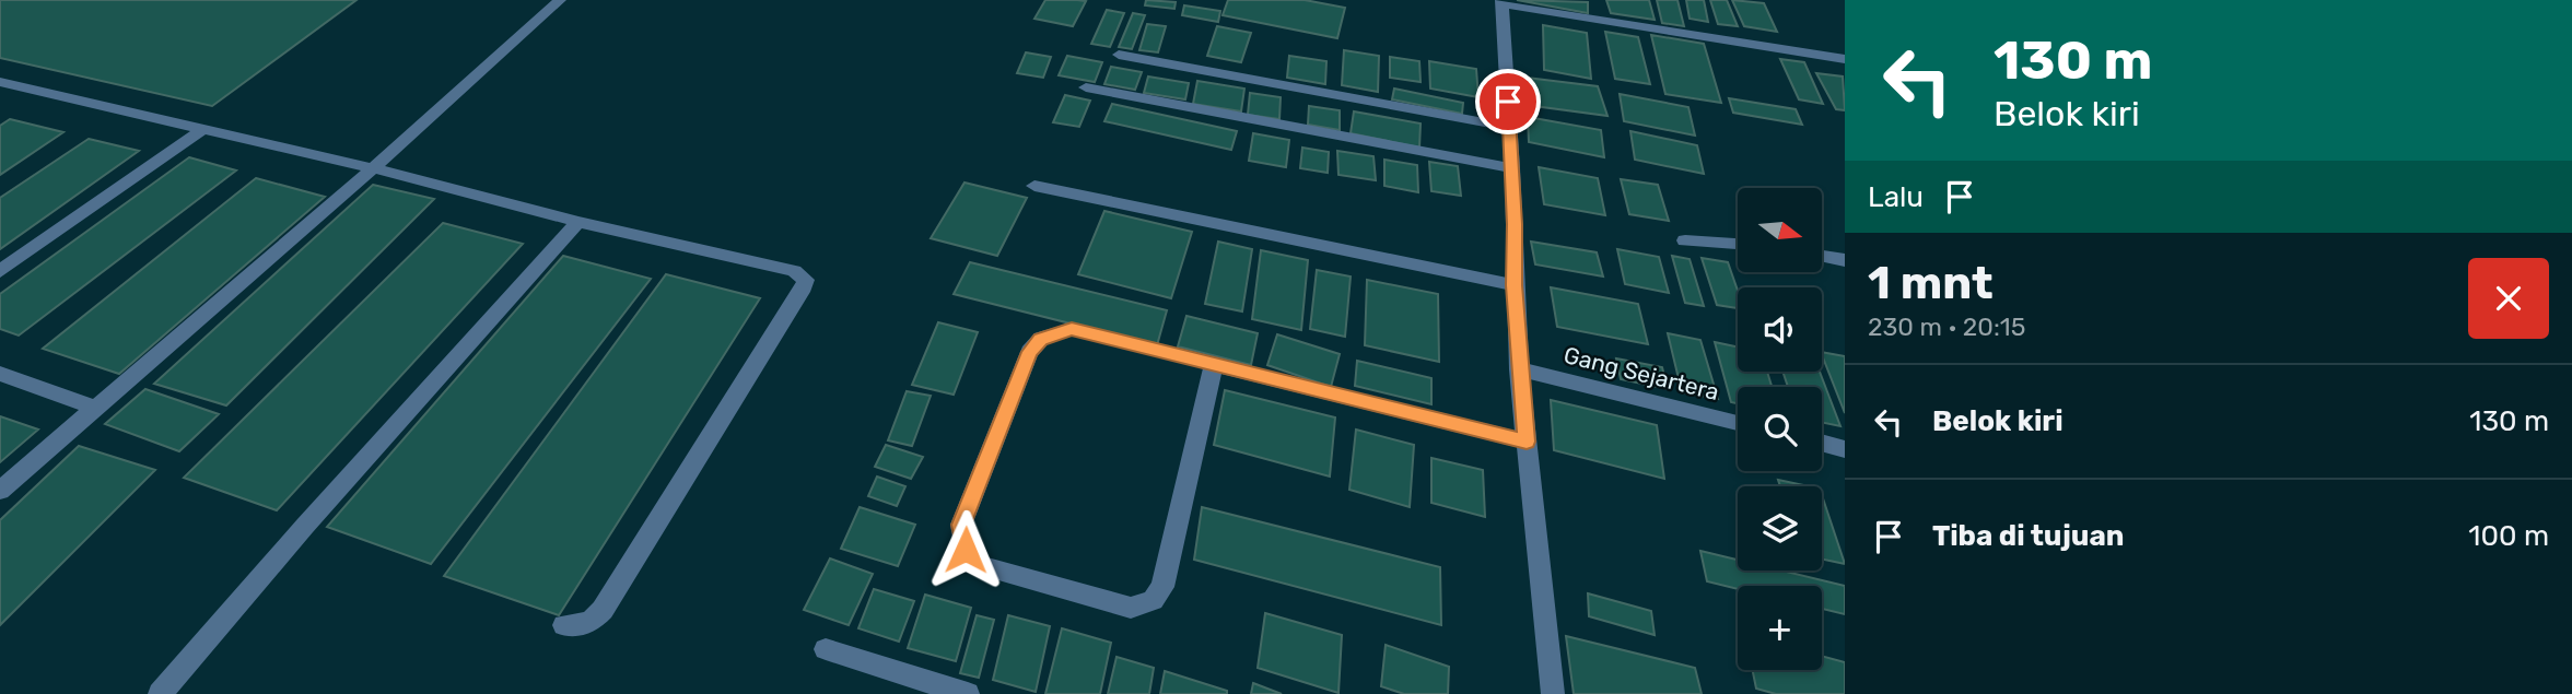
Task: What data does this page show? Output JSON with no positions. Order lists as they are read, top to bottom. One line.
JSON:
{"streets":{"street":["Gang Sejartera"]},"north":"right","page":{"turn":["130 m","Belok kiri"],"then":"Lalu","map_buttons":"+","heading":["1 mnt","230 m · 20:15"],"list":[{"name":"Belok kiri","value":"130 m"},{"name":"Tiba di tujuan","value":"100 m"}]}}
